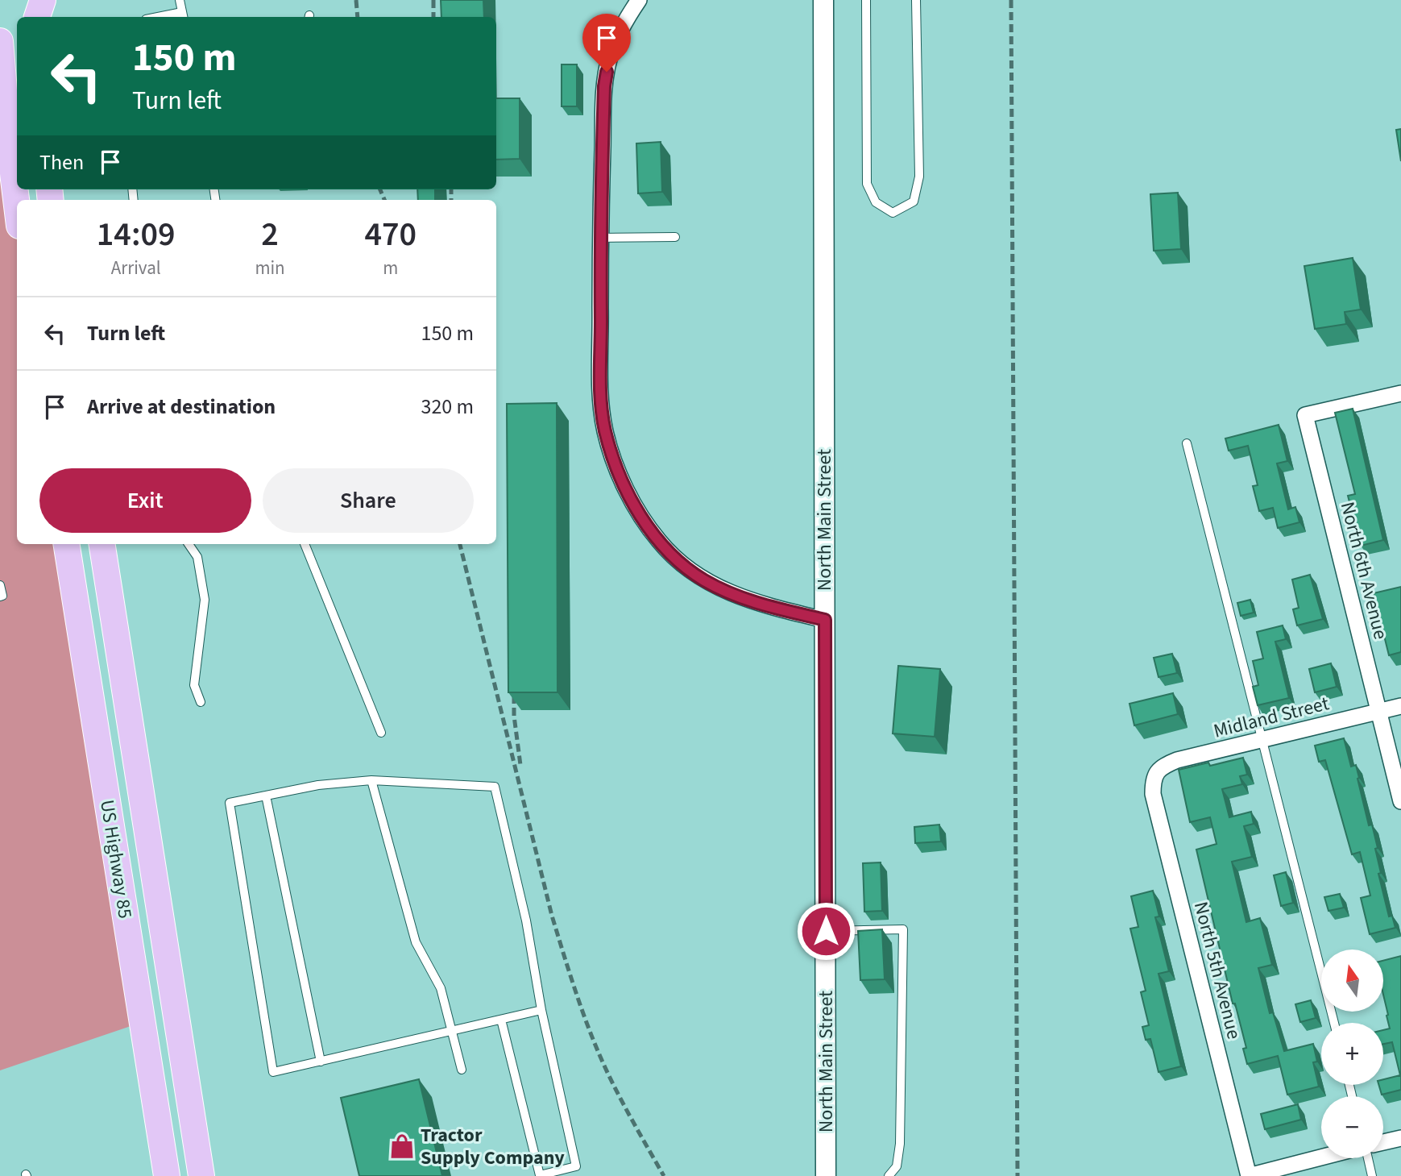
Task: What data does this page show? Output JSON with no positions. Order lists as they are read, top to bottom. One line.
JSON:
{"streets":{"highway":["US Highway 85"],"street":["North Main Street","North 6th Avenue","Midland Street","North 5th Avenue"]},"crossings":[["North 6th Avenue","Midland Street"],["Midland Street","North 5th Avenue"]],"places":{"shop":["Tractor Supply Company"]},"north":"top","page":{"turn":["150 m","Turn left"],"then":"Then","eta":["14:09","Arrival","2","min","470","m"],"list":[{"name":"Turn left","value":"150 m"},{"name":"Arrive at destination","value":"320 m"}],"buttons":["Exit","Share"],"map_buttons":["+","−"]}}
